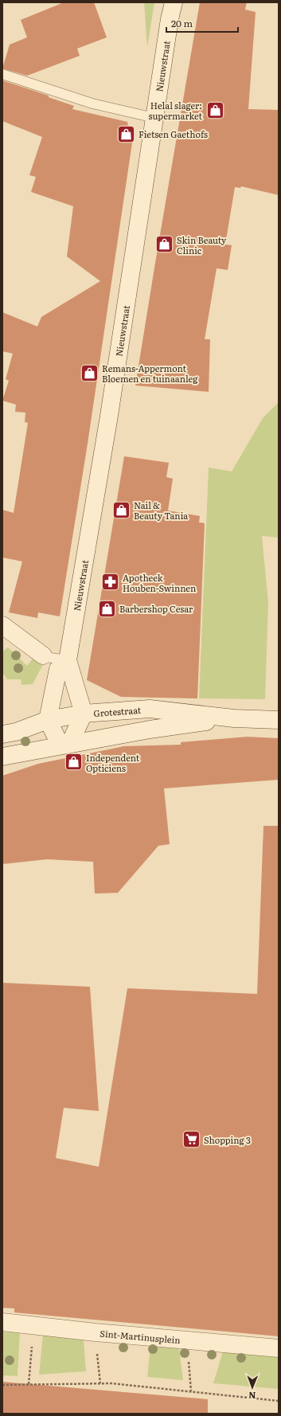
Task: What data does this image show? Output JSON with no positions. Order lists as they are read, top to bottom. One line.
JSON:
{"streets":{"street":["Nieuwstraat","Grotestraat","Sint-Martinusplein"]},"crossings":[["Nieuwstraat","Grotestraat"]],"places":{"shop":["Helal slager: supermarket","Fietsen Gaethofs","Skin Beauty Clinic","Remans-Appermont Bloemen en tuinaanleg","Nail & Beauty Tania","Barbershop Cesar","Independent Opticiens"],"pharmacy":["Apotheek Houben-Swinnen"],"supermarket":["Shopping 3"]},"scale_bar":"20 m","north":"bottom"}
